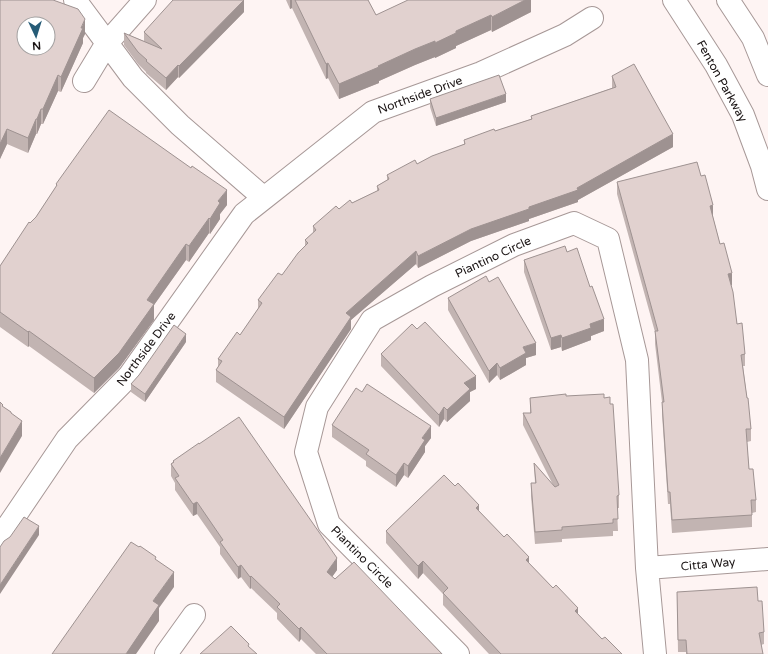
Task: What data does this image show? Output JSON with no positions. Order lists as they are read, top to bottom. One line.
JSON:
{"streets":{"street":["Fenton Parkway","Northside Drive","Piantino Circle","Citta Way"]},"crossings":[["Piantino Circle","Citta Way"]],"north":"bottom"}
